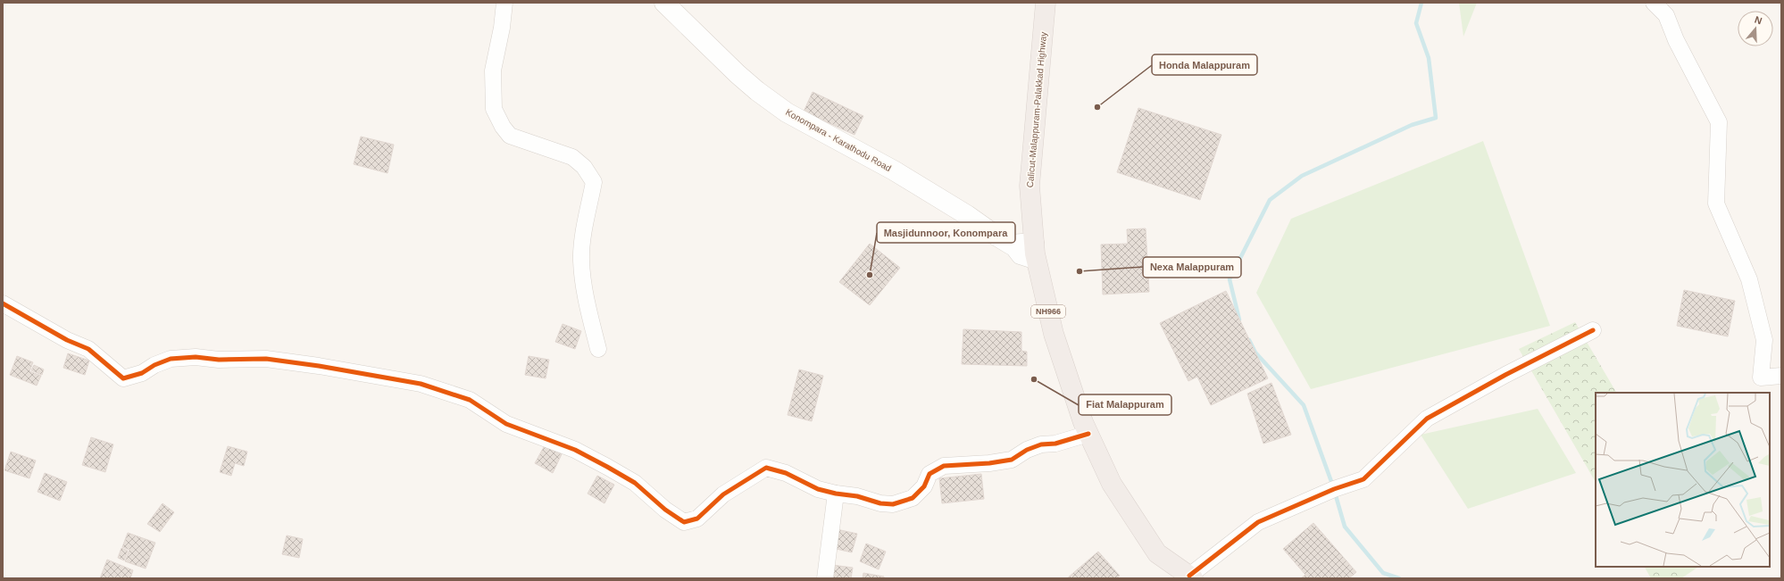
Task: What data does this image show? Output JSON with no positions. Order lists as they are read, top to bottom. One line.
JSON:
{"streets":{"highway":["Calicut-Malappuram-Palakkad Highway","NH966"],"main road":["Konompara - Karathodu Road"]},"crossings":[["Calicut-Malappuram-Palakkad Highway","Konompara - Karathodu Road"]],"places":["Honda Malappuram","Nexa Malappuram","Masjidunnoor, Konompara","Fiat Malappuram"],"north":"top"}
